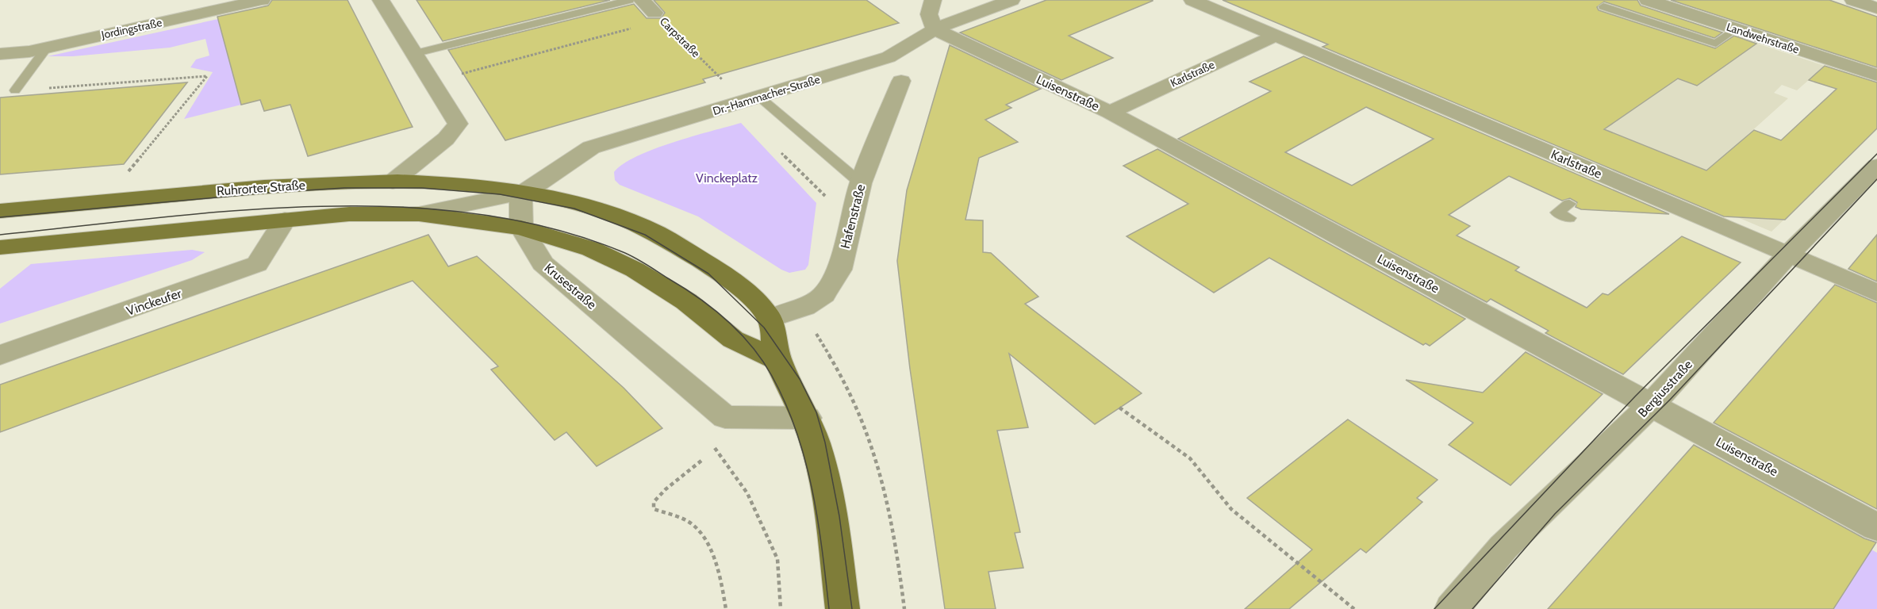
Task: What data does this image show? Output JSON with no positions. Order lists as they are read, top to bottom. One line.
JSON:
{"streets":{"main road":["Ruhrorter Straße"],"street":["Jordingstraße","Carpstraße","Landwehrstraße","Karlstraße","Luisenstraße","Dr.-Hammacher-Straße","Hafenstraße","Krusestraße","Vinckeufer","Bergiusstraße"]},"crossings":[["Karlstraße","Luisenstraße"],["Karlstraße","Bergiusstraße"],["Luisenstraße","Dr.-Hammacher-Straße"],["Luisenstraße","Bergiusstraße"],["Dr.-Hammacher-Straße","Ruhrorter Straße"]],"parks":["Vinckeplatz"]}
